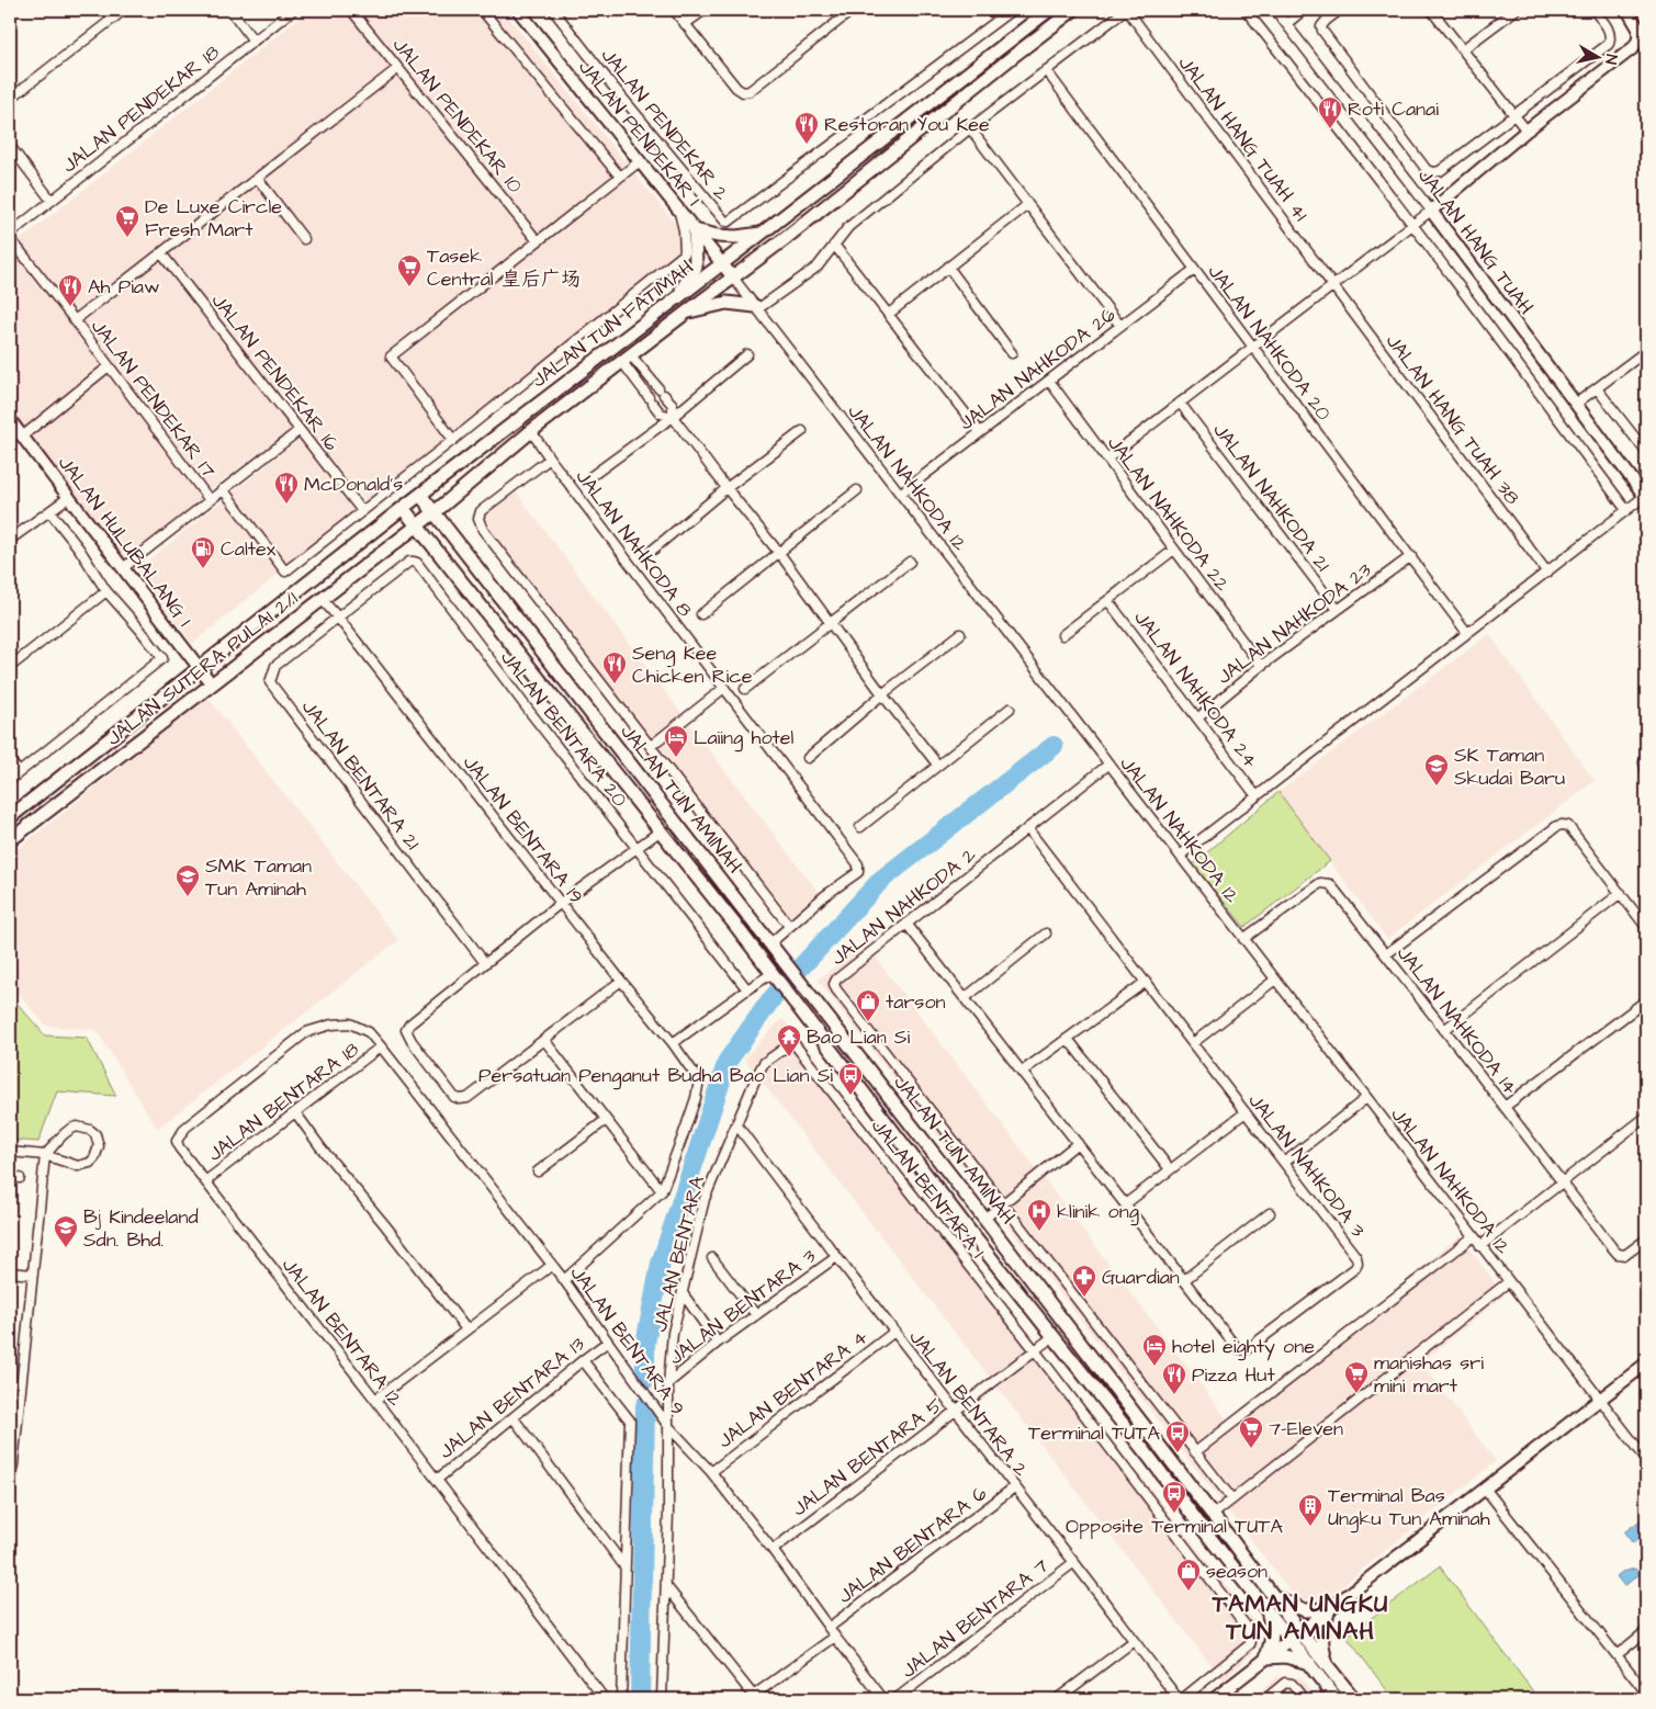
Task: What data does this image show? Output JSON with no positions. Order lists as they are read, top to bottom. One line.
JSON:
{"streets":{"main road":["JALAN TUN FATIMAH","JALAN SUTERA PULAI 2/1","JALAN TUN AMINAH"],"street":["JALAN PENDEKAR 18","JALAN PENDEKAR 10","JALAN PENDEKAR 2","JALAN PENDEKAR 1","JALAN HANG TUAH 41","JALAN HANG TUAH","JALAN NAHKODA 20","JALAN NAHKODA 26","JALAN PENDEKAR 16","JALAN PENDEKAR 17","JALAN HANG TUAH 38","JALAN NAHKODA 12","JALAN NAHKODA 21","JALAN NAHKODA 22","JALAN HULUBALANG 1","JALAN NAHKODA 8","JALAN NAHKODA 23","JALAN NAHKODA 24","JALAN BENTARA 20","JALAN BENTARA 21","JALAN BENTARA 19","JALAN NAHKODA 2","JALAN NAHKODA 14","JALAN BENTARA 18","JALAN NAHKODA 3","JALAN BENTARA 1","JALAN BENTARA","JALAN BENTARA 3","JALAN BENTARA 12","JALAN BENTARA 9","JALAN BENTARA 4","JALAN BENTARA 13","JALAN BENTARA 2","JALAN BENTARA 5","JALAN BENTARA 6","JALAN BENTARA 7"]},"crossings":[["JALAN PENDEKAR 1","JALAN TUN FATIMAH"],["JALAN PENDEKAR 1","JALAN NAHKODA 12"],["JALAN HANG TUAH 41","JALAN HANG TUAH 38"],["JALAN TUN FATIMAH","JALAN NAHKODA 12"],["JALAN TUN FATIMAH","JALAN HULUBALANG 1"],["JALAN TUN FATIMAH","JALAN NAHKODA 8"],["JALAN TUN FATIMAH","JALAN SUTERA PULAI 2/1"],["JALAN TUN FATIMAH","JALAN TUN AMINAH"],["JALAN NAHKODA 20","JALAN NAHKODA 26"],["JALAN NAHKODA 20","JALAN NAHKODA 23"],["JALAN NAHKODA 26","JALAN NAHKODA 12"],["JALAN NAHKODA 26","JALAN NAHKODA 22"],["JALAN PENDEKAR 16","JALAN PENDEKAR 17"],["JALAN PENDEKAR 17","JALAN HULUBALANG 1"],["JALAN NAHKODA 12","JALAN NAHKODA 2"],["JALAN NAHKODA 12","JALAN NAHKODA 14"],["JALAN NAHKODA 21","JALAN NAHKODA 23"],["JALAN NAHKODA 22","JALAN NAHKODA 23"],["JALAN NAHKODA 22","JALAN NAHKODA 24"],["JALAN HULUBALANG 1","JALAN SUTERA PULAI 2/1"],["JALAN NAHKODA 8","JALAN TUN AMINAH"],["JALAN NAHKODA 23","JALAN NAHKODA 24"],["JALAN SUTERA PULAI 2/1","JALAN TUN AMINAH"],["JALAN SUTERA PULAI 2/1","JALAN BENTARA 19"],["JALAN BENTARA 20","JALAN BENTARA 21"],["JALAN BENTARA 20","JALAN BENTARA 19"],["JALAN BENTARA 21","JALAN BENTARA 19"],["JALAN NAHKODA 2","JALAN NAHKODA 3"],["JALAN BENTARA 18","JALAN BENTARA 12"],["JALAN BENTARA 18","JALAN BENTARA 9"],["JALAN BENTARA 1","JALAN BENTARA"],["JALAN BENTARA 1","JALAN BENTARA 2"],["JALAN BENTARA 1","JALAN BENTARA 5"],["JALAN BENTARA","JALAN BENTARA 3"],["JALAN BENTARA","JALAN BENTARA 9"],["JALAN BENTARA","JALAN BENTARA 2"],["JALAN BENTARA 3","JALAN BENTARA 2"],["JALAN BENTARA 12","JALAN BENTARA 9"],["JALAN BENTARA 12","JALAN BENTARA 13"],["JALAN BENTARA 9","JALAN BENTARA 4"],["JALAN BENTARA 9","JALAN BENTARA 13"],["JALAN BENTARA 9","JALAN BENTARA 5"],["JALAN BENTARA 9","JALAN BENTARA 6"],["JALAN BENTARA 4","JALAN BENTARA 2"],["JALAN BENTARA 2","JALAN BENTARA 5"],["JALAN BENTARA 2","JALAN BENTARA 6"],["JALAN BENTARA 2","JALAN BENTARA 7"]],"districts":["TAMAN UNGKU TUN AMINAH"],"places":{"restaurant":["Roti Canai","Restoran You Kee","Ah Piaw","McDonald's","Seng Kee Chicken Rice","Pizza Hut"],"supermarket":["De Luxe Circle Fresh Mart","Tasek Central 皇后广场","manishas sri mini mart","7-Eleven"],"fuel station":["Caltex"],"hotel":["Laiing hotel","hotel eighty one"],"school or university":["SK Taman Skudai Baru","SMK Taman Tun Aminah","Bj Kindeeland Sdn. Bhd."],"shop":["tarson","season"],"temple":["Bao Lian Si"],"bus stop":["Persatuan Penganut Budha Bao Lian Si","Terminal TUTA","Opposite Terminal TUTA"],"hospital":["klinik ong"],"pharmacy":["Guardian"],"building":["Terminal Bas Ungku Tun Aminah"]},"north":"right"}
